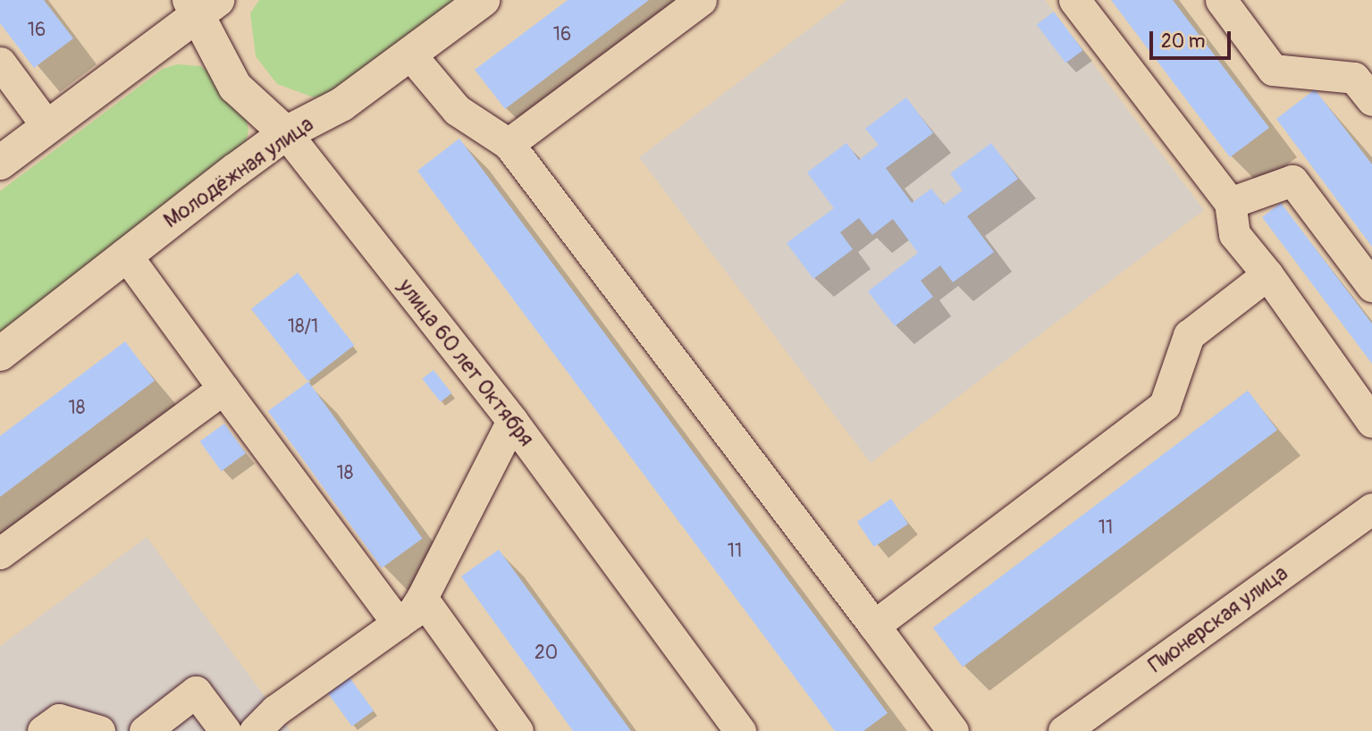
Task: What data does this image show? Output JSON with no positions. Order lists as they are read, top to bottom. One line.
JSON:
{"streets":{"main road":["Молодёжная улица","улица 60 лет Октября"],"street":["Пионерская улица"]},"crossings":[["Молодёжная улица","улица 60 лет Октября"]],"house_numbers":["16","16","18/1","18","18","11","11","20"],"scale_bar":"20 m"}
